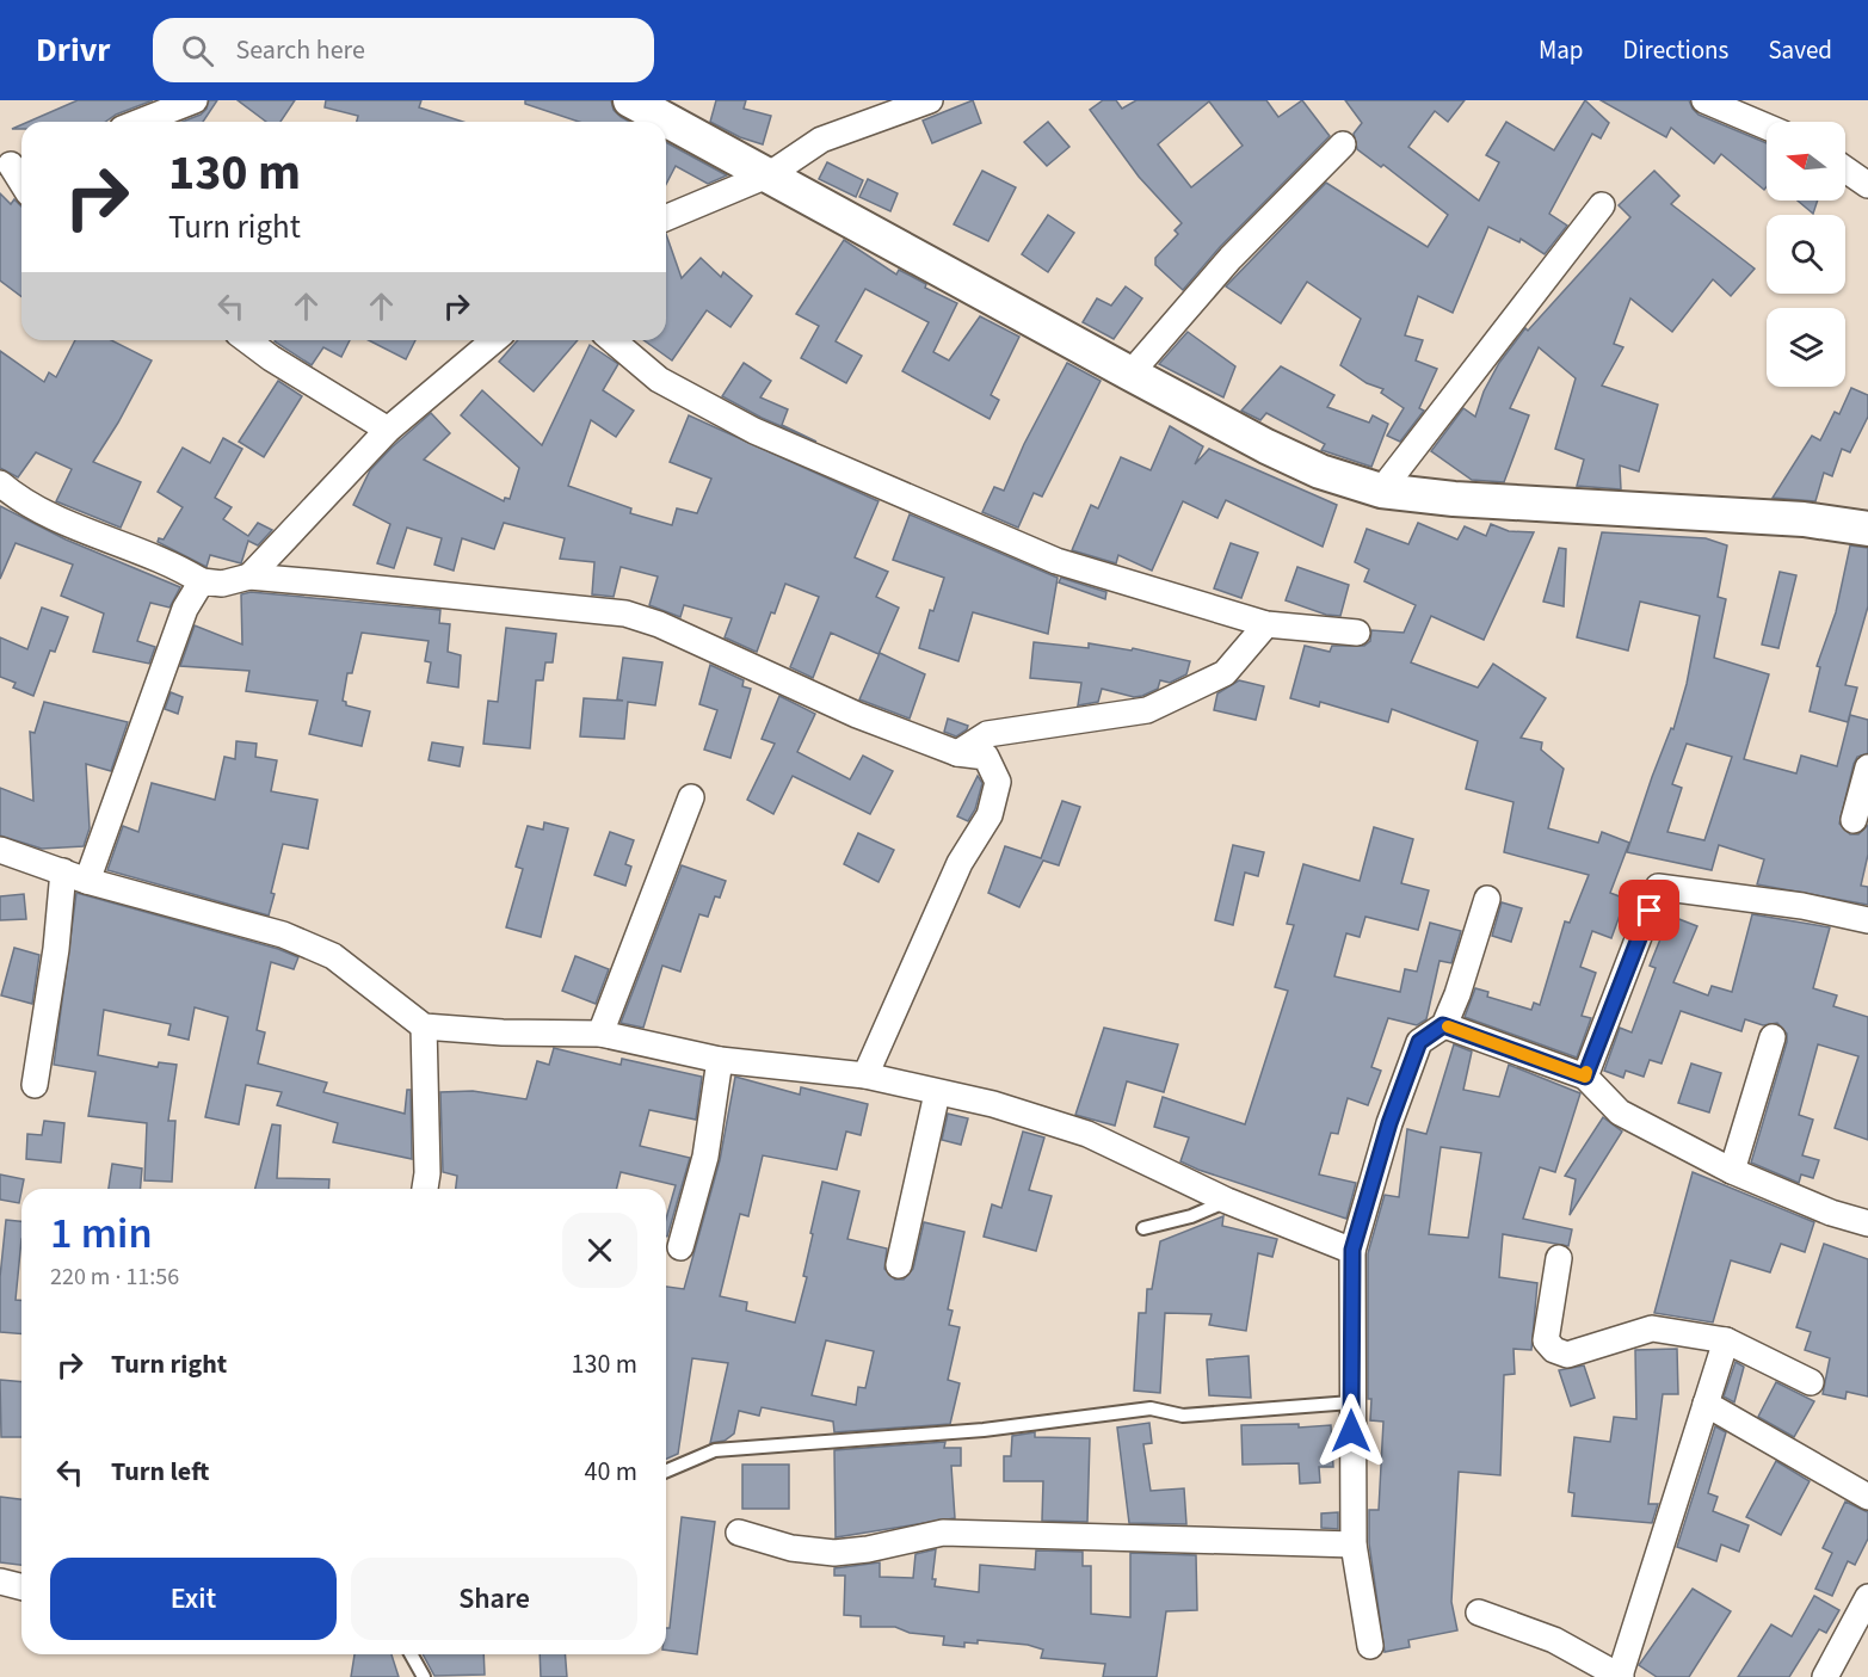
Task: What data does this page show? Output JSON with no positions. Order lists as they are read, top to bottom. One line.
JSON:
{"north":"left","page":{"header":"Drivr","search":"Search here","nav":["Map","Directions","Saved"],"turn":["130 m","Turn right"],"heading":["1 min","220 m · 11:56"],"list":[{"name":"Turn right","value":"130 m"},{"name":"Turn left","value":"40 m"}],"buttons":["Exit","Share"]}}
